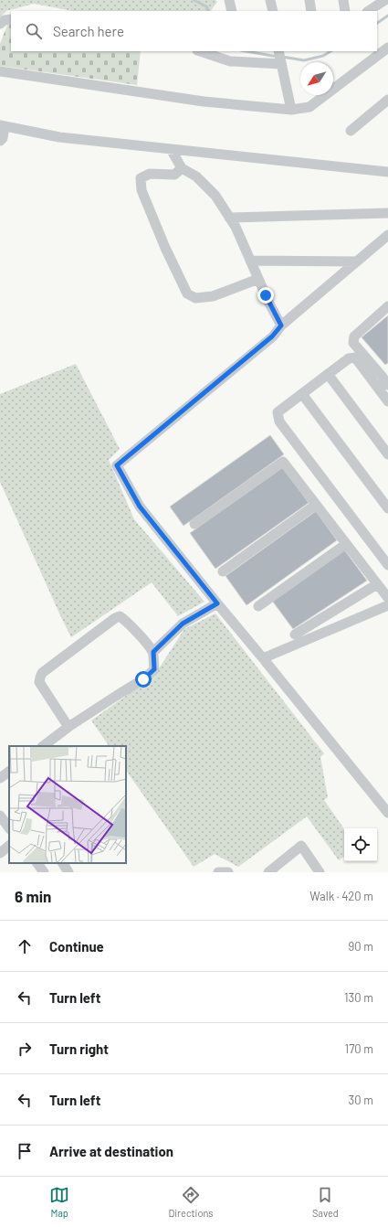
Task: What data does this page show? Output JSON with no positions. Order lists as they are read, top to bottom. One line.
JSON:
{"north":"bottom left","page":{"search":"Search here","heading":["6 min","Walk · 420 m"],"list":[["Continue","90 m"],["Turn left","130 m"],["Turn right","170 m"],["Turn left","30 m"],"Arrive at destination"],"nav":["Map","Directions","Saved"]}}
